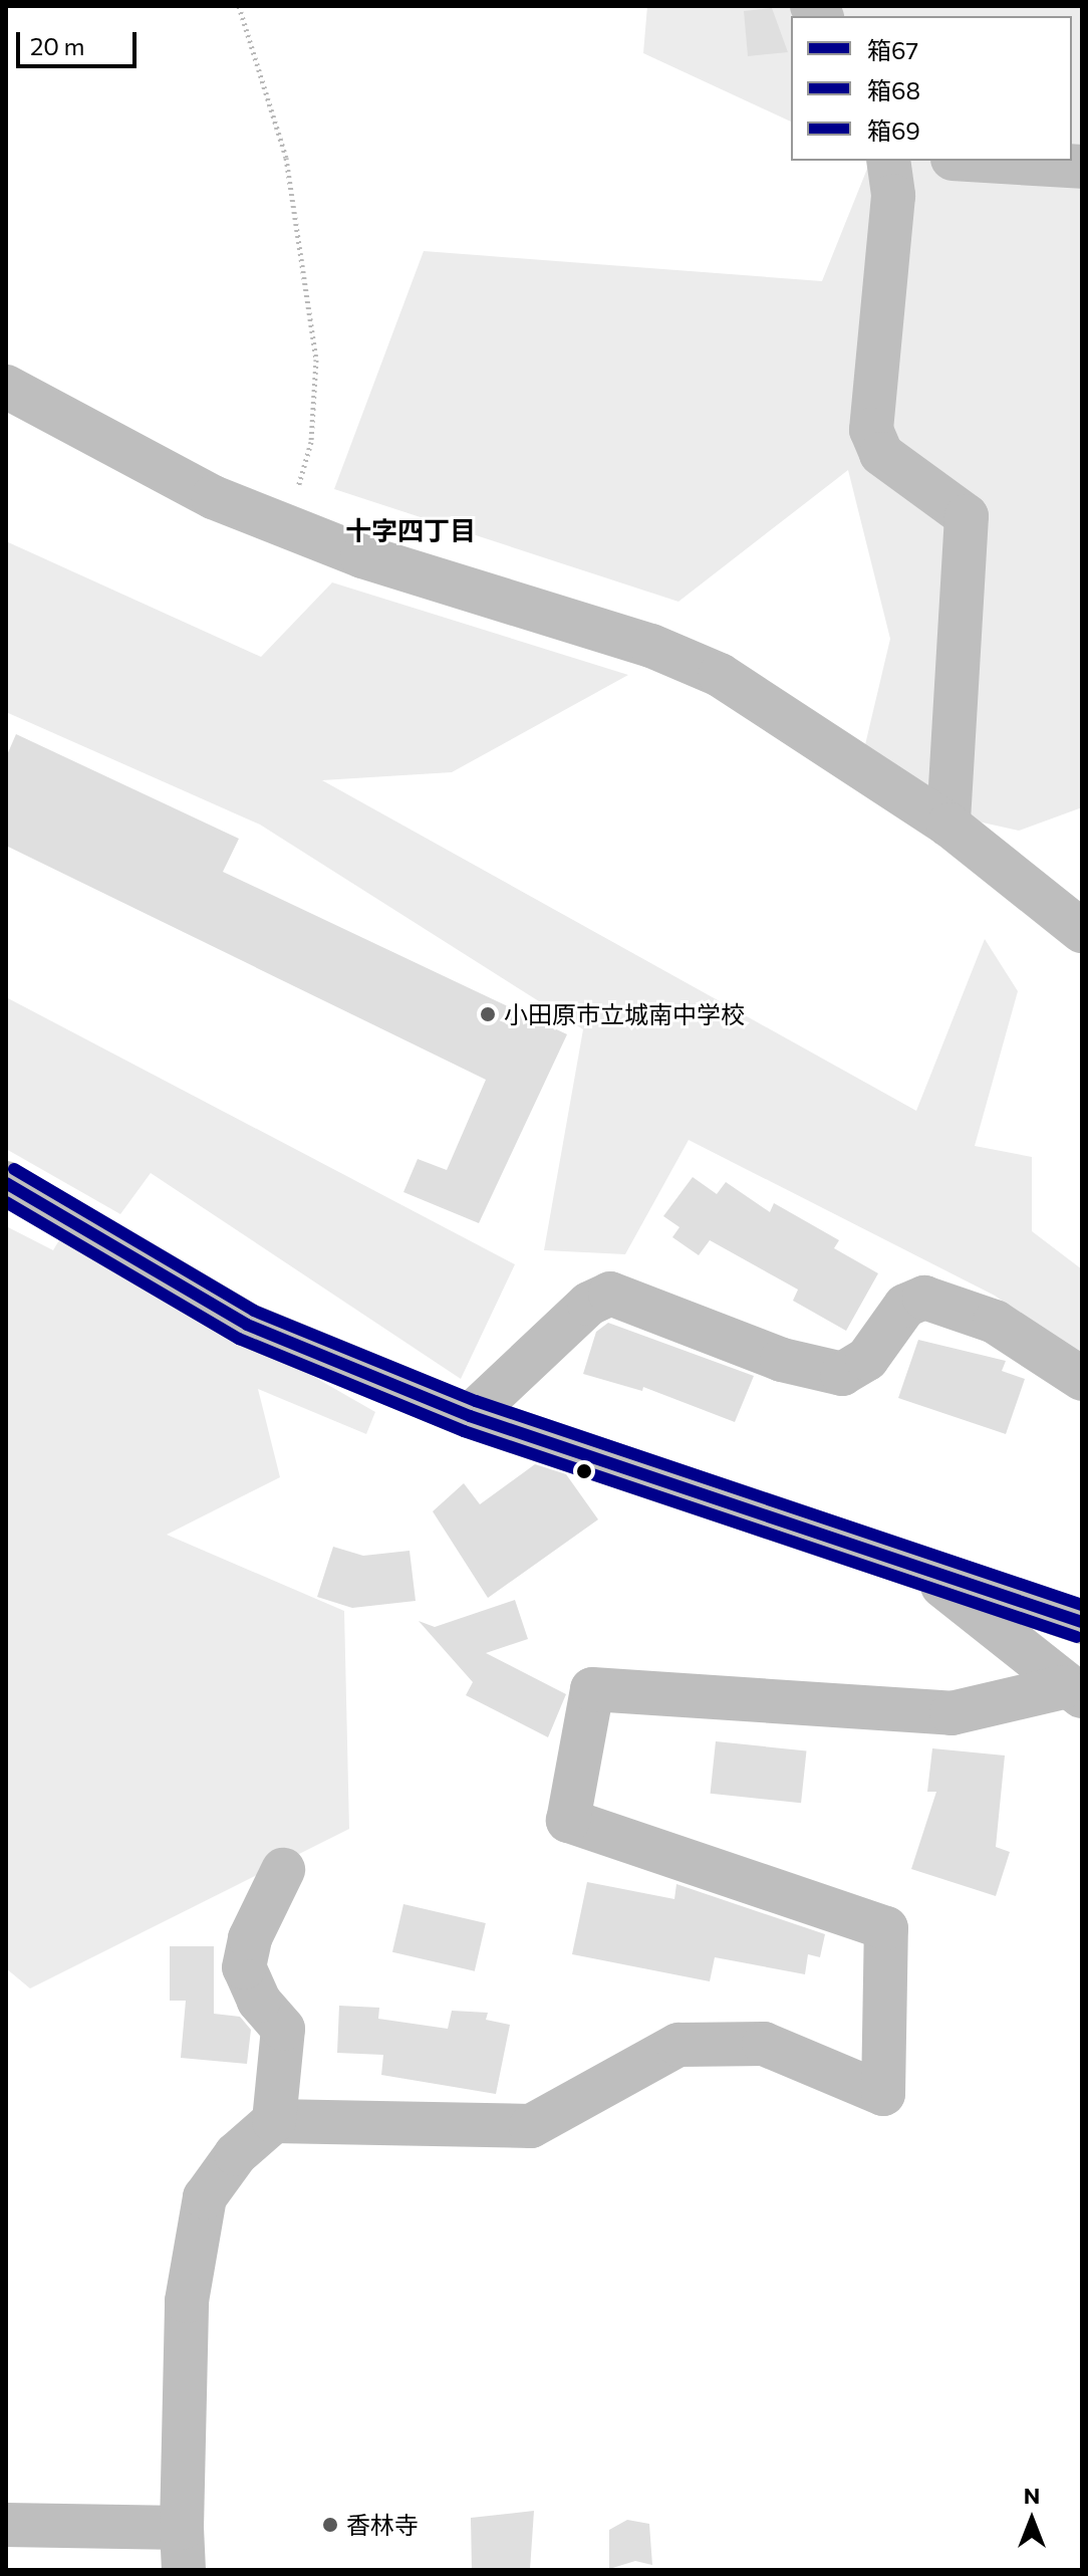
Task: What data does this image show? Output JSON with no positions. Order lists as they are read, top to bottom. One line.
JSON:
{"districts":["十字四丁目"],"places":["小田原市立城南中学校","香林寺"],"lines":["transit line 箱69","transit line 箱67","transit line 箱68"],"legend":["箱67","箱68","箱69"],"scale_bar":"20 m","north":"top"}
